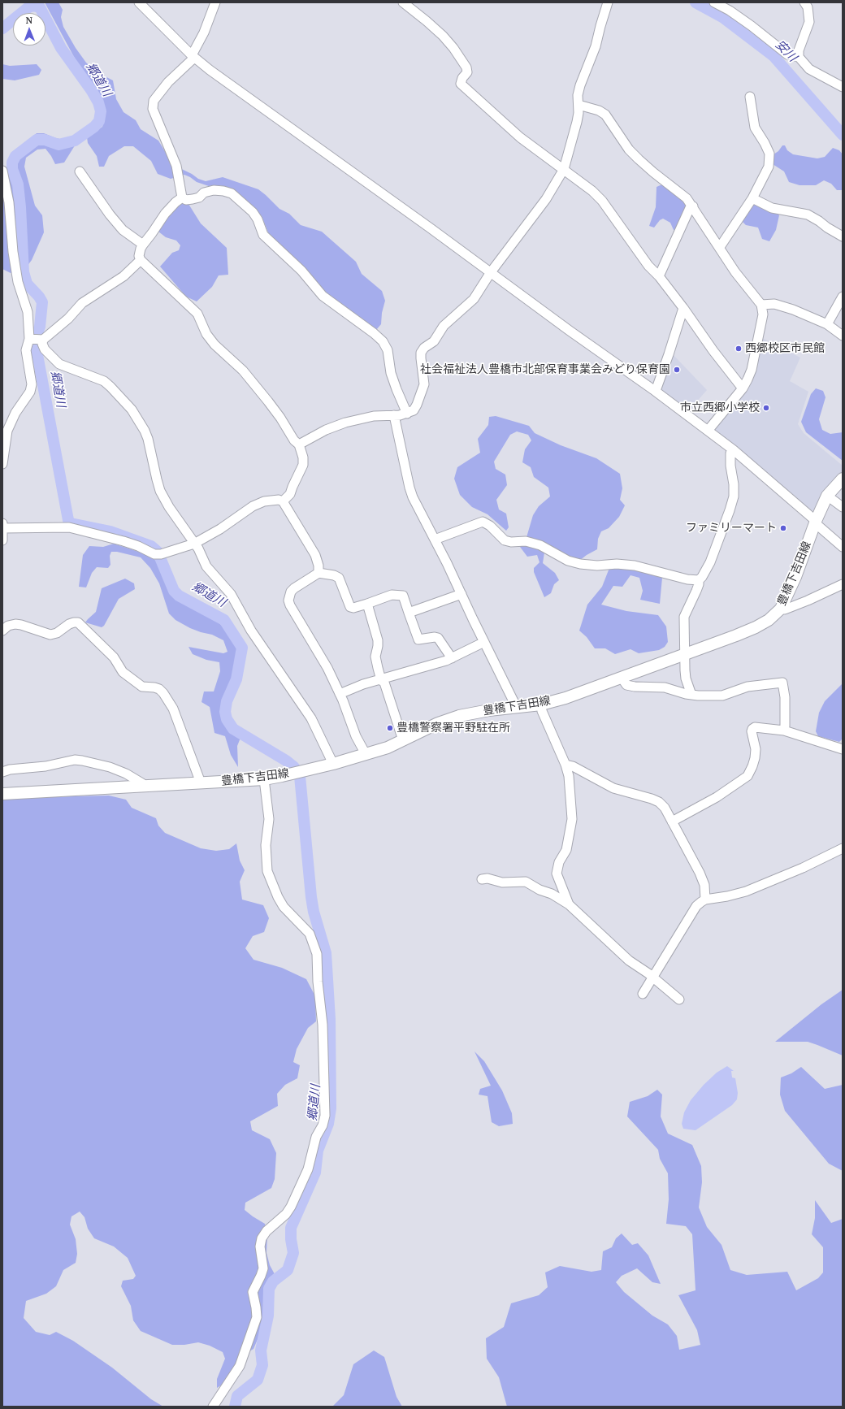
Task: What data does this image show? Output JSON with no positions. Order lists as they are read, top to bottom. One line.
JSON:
{"streets":{"main road":["豊橋下吉田線"]},"water":["安川","郷道川"],"places":["西郷校区市民館","社会福祉法人豊橋市北部保育事業会みどり保育園","市立西郷小学校","ファミリーマート","豊橋警察署平野駐在所"],"north":"top"}
